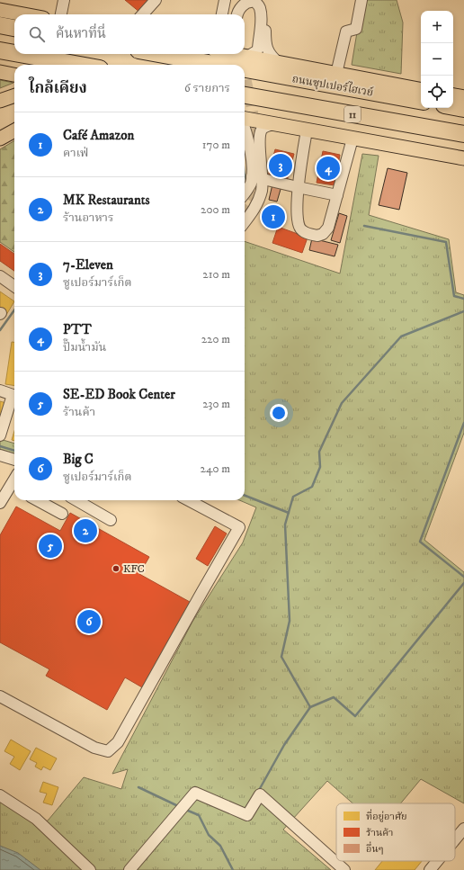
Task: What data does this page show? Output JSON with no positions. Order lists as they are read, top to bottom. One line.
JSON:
{"streets":{"highway":["ถนนซุปเปอร์ไฮเวย์","11"]},"places":["KFC"],"legend":["ที่อยู่อาศัย","ร้านค้า","อื่นๆ"],"page":{"map_buttons":["+","−"],"search":"ค้นหาที่นี่","heading":["ใกล้เคียง","6 รายการ"],"list":[{"mark":"1","name":"Café Amazon","note":"คาเฟ่","value":"170 m"},{"mark":"2","name":"MK Restaurants","note":"ร้านอาหาร","value":"200 m"},{"mark":"3","name":"7-Eleven","note":"ซูเปอร์มาร์เก็ต","value":"210 m"},{"mark":"4","name":"PTT","note":"ปั๊มน้ำมัน","value":"220 m"},{"mark":"5","name":"SE-ED Book Center","note":"ร้านค้า","value":"230 m"},{"mark":"6","name":"Big C","note":"ซูเปอร์มาร์เก็ต","value":"240 m"}],"pins":["3","4","1","2","5","6"]}}
